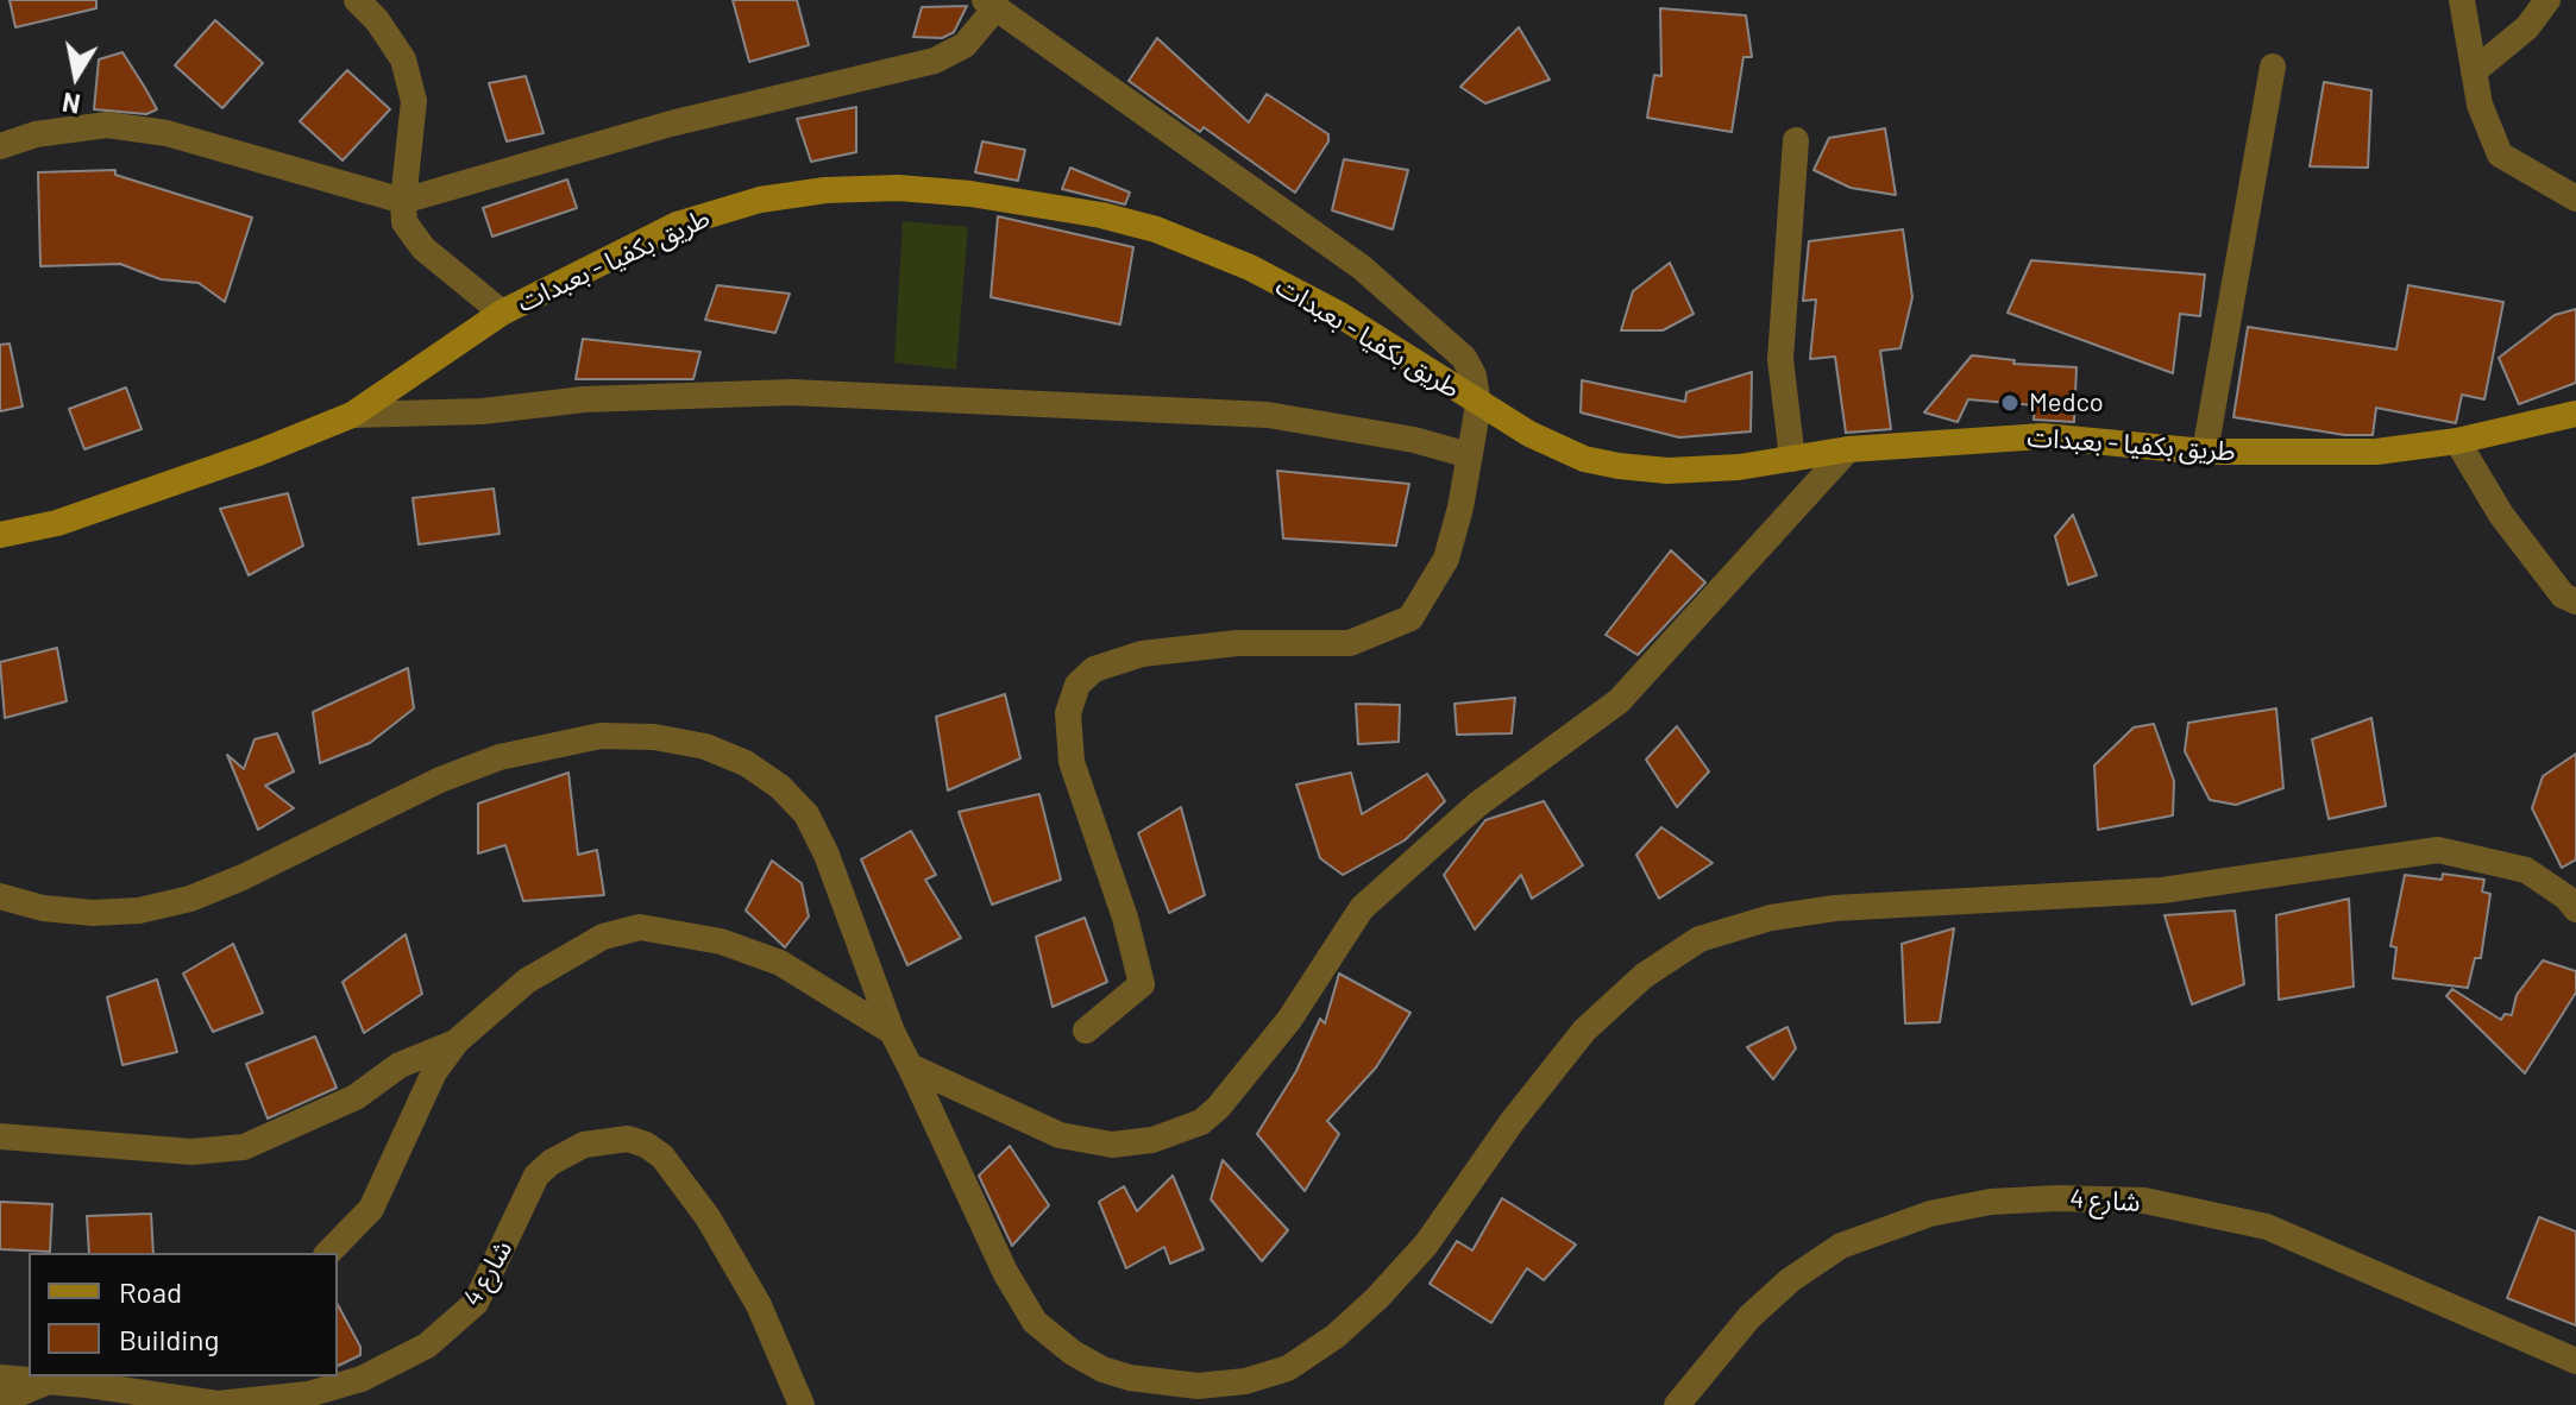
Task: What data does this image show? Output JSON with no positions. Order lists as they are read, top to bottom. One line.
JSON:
{"streets":{"main road":["طريق بكفيا - بعبدات"],"street":["شارع 4"]},"places":["Medco"],"legend":["Road","Building"],"north":"bottom"}
